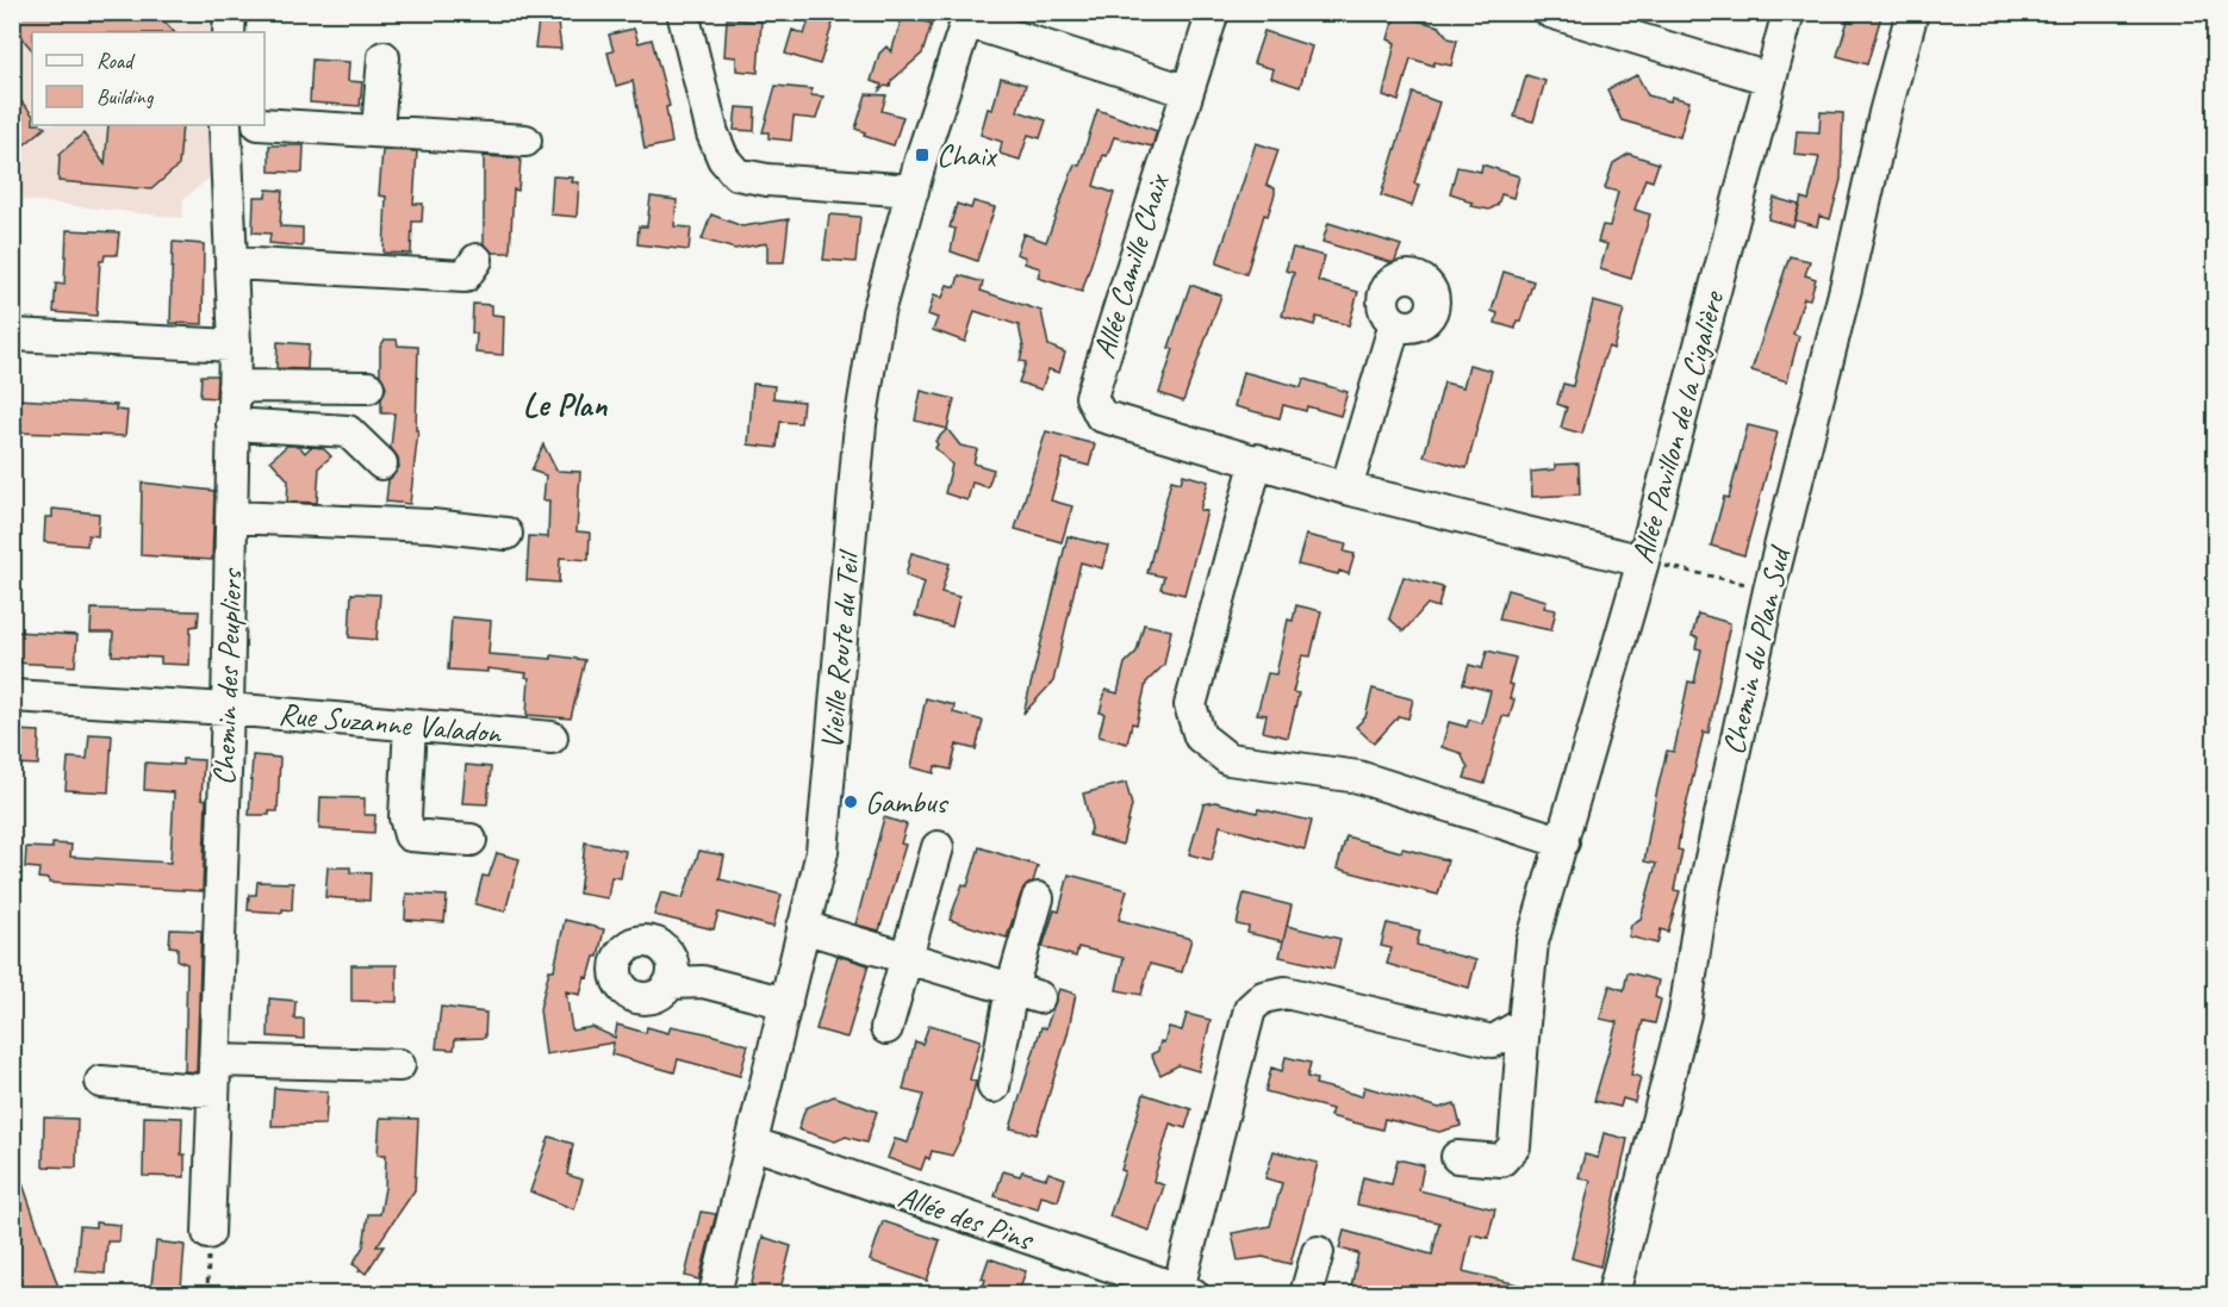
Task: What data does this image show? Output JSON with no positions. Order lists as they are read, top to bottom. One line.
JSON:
{"streets":{"street":["Allée Camille Chaix","Allée Pavillon de la Cigalière","Vieille Route du Teil","Chemin du Plan Sud","Chemin des Peupliers","Rue Suzanne Valadon","Allée des Pins"]},"crossings":[["Allée Camille Chaix","Allée Pavillon de la Cigalière"],["Vieille Route du Teil","Allée des Pins"],["Chemin des Peupliers","Rue Suzanne Valadon"]],"districts":["Le Plan"],"places":{"transit":["Chaix"],"other":["Gambus"]},"legend":["Road","Building"]}
